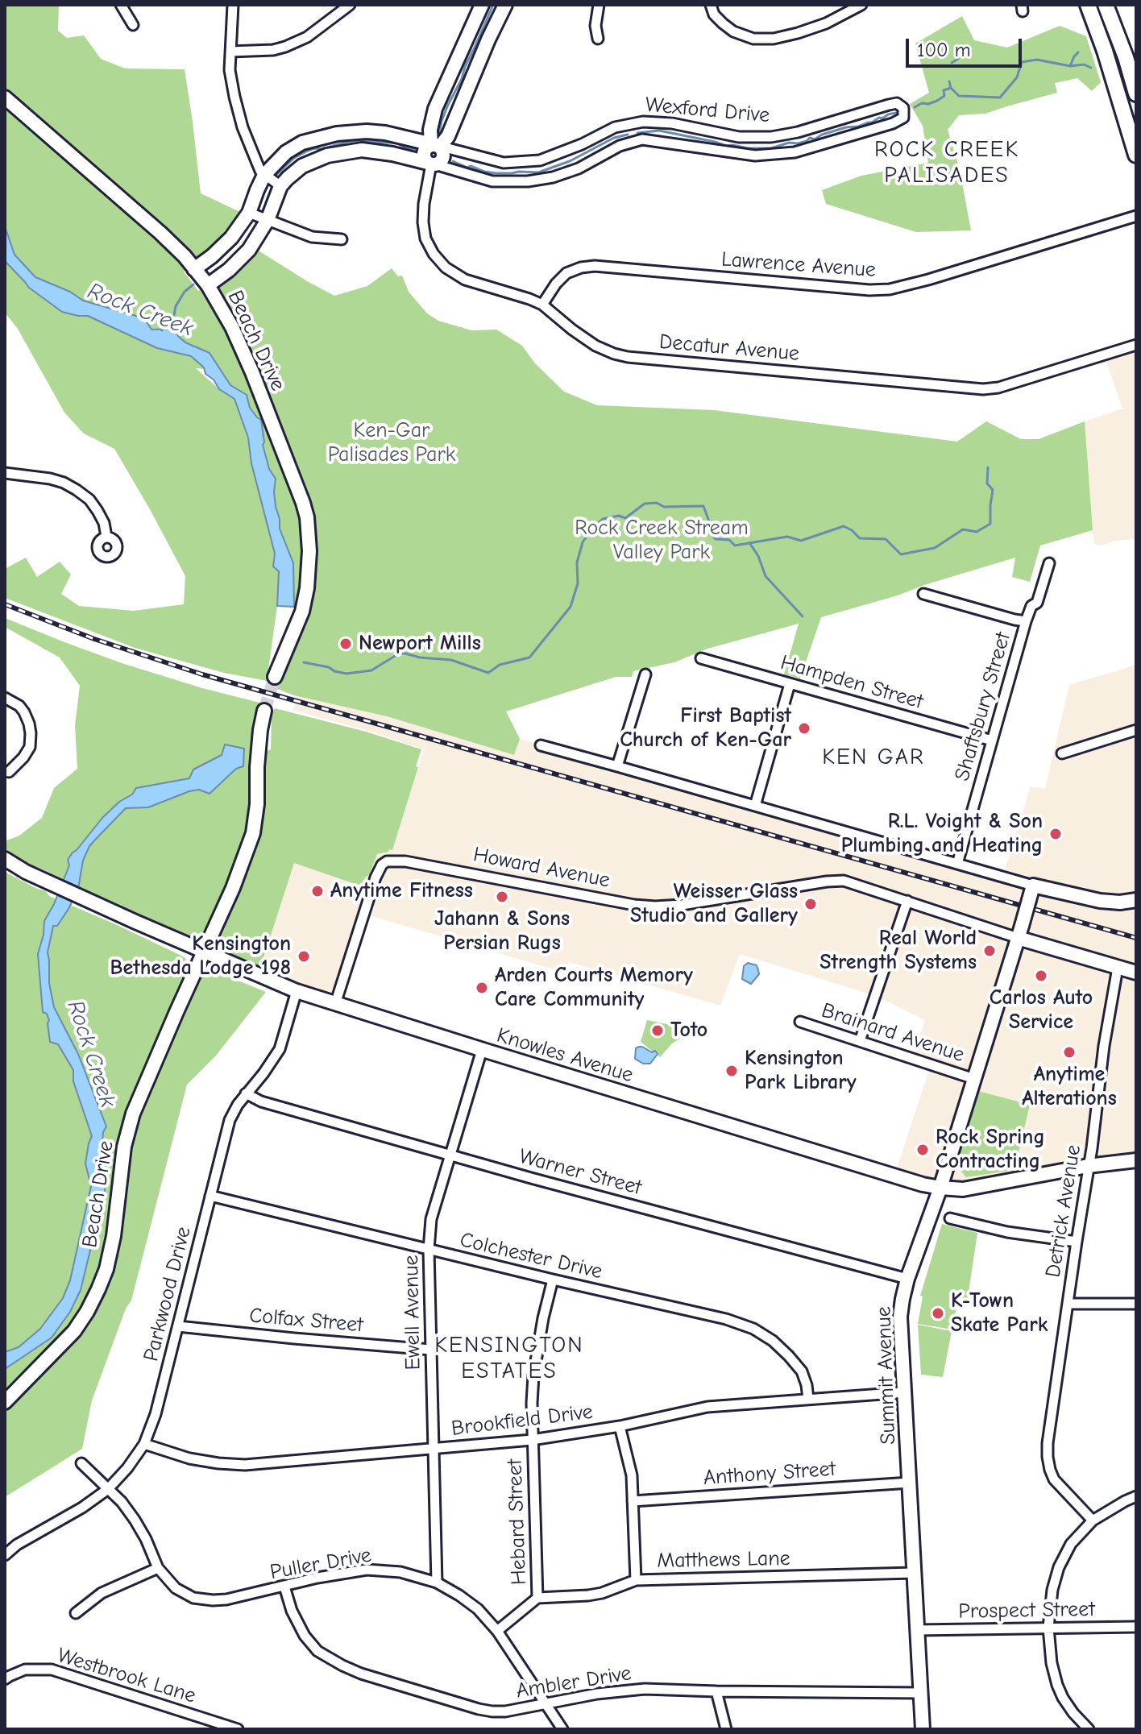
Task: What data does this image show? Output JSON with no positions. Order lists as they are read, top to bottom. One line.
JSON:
{"streets":{"street":["Wexford Drive","Lawrence Avenue","Beach Drive","Decatur Avenue","Hampden Street","Shaftsbury Street","Howard Avenue","Brainard Avenue","Knowles Avenue","Warner Street","Detrick Avenue","Colchester Drive","Parkwood Drive","Ewell Avenue","Colfax Street","Summit Avenue","Brookfield Drive","Anthony Street","Hebard Street","Matthews Lane","Puller Drive","Prospect Street","Westbrook Lane","Ambler Drive"]},"crossings":[["Wexford Drive","Beach Drive"],["Wexford Drive","Decatur Avenue"],["Lawrence Avenue","Decatur Avenue"],["Beach Drive","Knowles Avenue"],["Hampden Street","Shaftsbury Street"],["Howard Avenue","Knowles Avenue"],["Howard Avenue","Detrick Avenue"],["Howard Avenue","Summit Avenue"],["Brainard Avenue","Summit Avenue"],["Knowles Avenue","Detrick Avenue"],["Knowles Avenue","Parkwood Drive"],["Knowles Avenue","Ewell Avenue"],["Knowles Avenue","Summit Avenue"],["Warner Street","Parkwood Drive"],["Warner Street","Ewell Avenue"],["Warner Street","Summit Avenue"],["Colchester Drive","Parkwood Drive"],["Colchester Drive","Ewell Avenue"],["Colchester Drive","Brookfield Drive"],["Colchester Drive","Hebard Street"],["Parkwood Drive","Colfax Street"],["Parkwood Drive","Brookfield Drive"],["Parkwood Drive","Puller Drive"],["Ewell Avenue","Colfax Street"],["Ewell Avenue","Brookfield Drive"],["Ewell Avenue","Puller Drive"],["Summit Avenue","Brookfield Drive"],["Summit Avenue","Anthony Street"],["Summit Avenue","Matthews Lane"],["Summit Avenue","Prospect Street"],["Summit Avenue","Ambler Drive"],["Brookfield Drive","Hebard Street"],["Hebard Street","Matthews Lane"],["Hebard Street","Puller Drive"],["Puller Drive","Ambler Drive"]],"districts":["ROCK CREEK PALISADES","KEN GAR","KENSINGTON ESTATES"],"water":["Rock Creek"],"parks":["Ken-Gar Palisades Park","Rock Creek Stream Valley Park"],"places":["Newport Mills","First Baptist Church of Ken-Gar","R.L. Voight & Son Plumbing and Heating","Anytime Fitness","Jahann & Sons Persian Rugs","Weisser Glass Studio and Gallery","Real World Strength Systems","Kensington Bethesda Lodge 198","Carlos Auto Service","Arden Courts Memory Care Community","Toto","Anytime Alterations","Kensington Park Library","Rock Spring Contracting","K-Town Skate Park"],"scale_bar":"100 m"}
